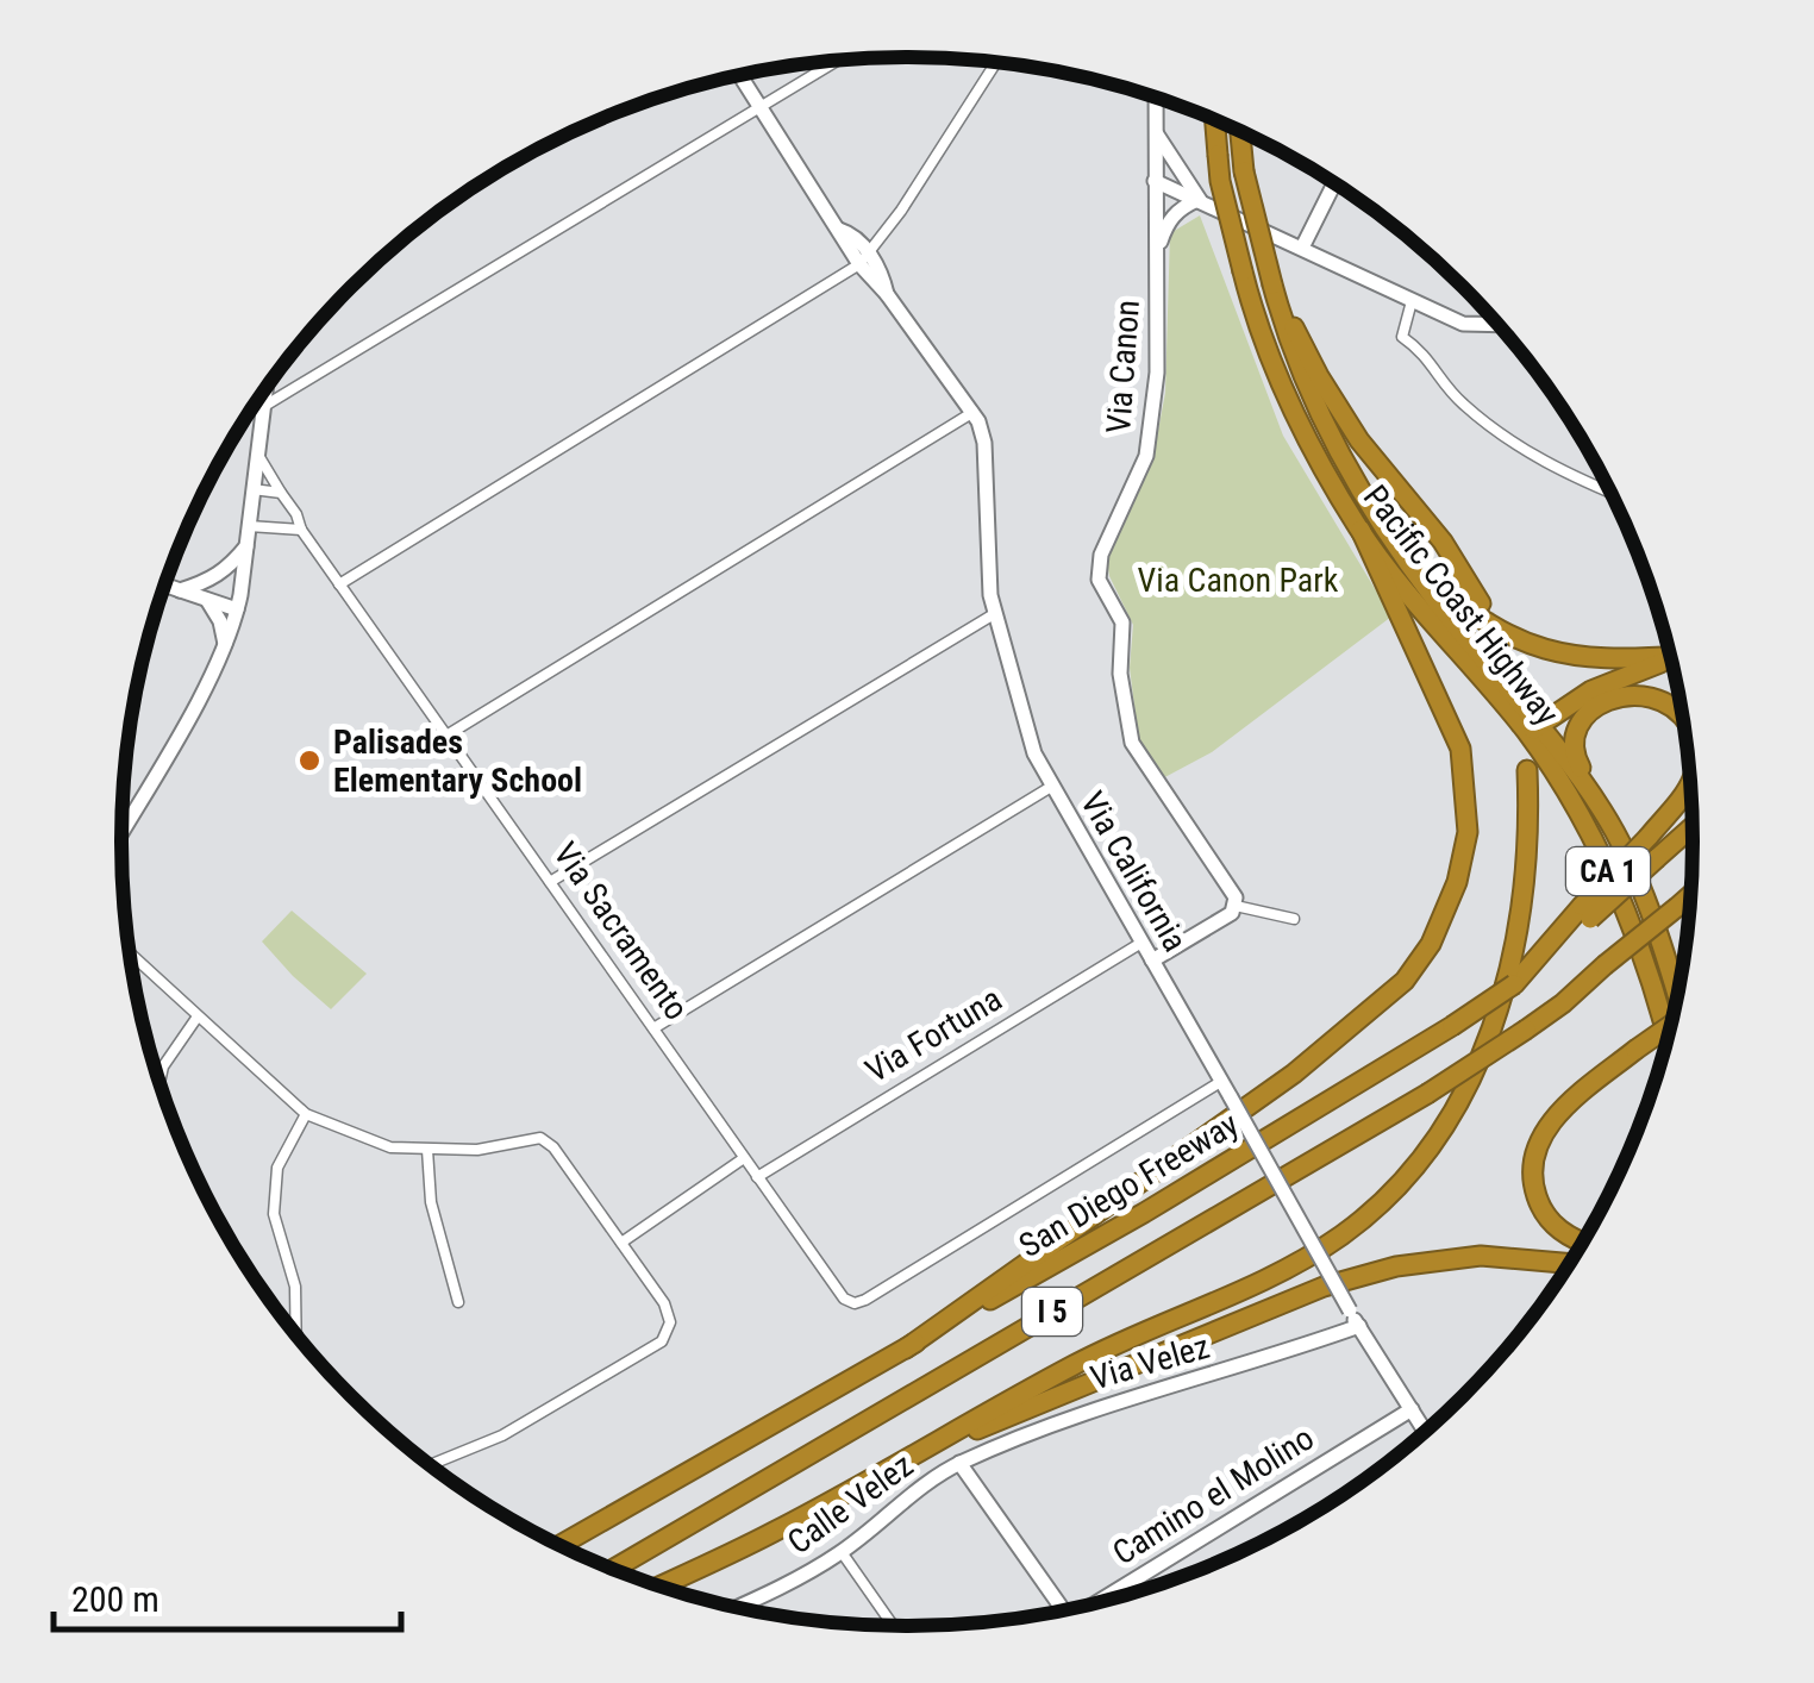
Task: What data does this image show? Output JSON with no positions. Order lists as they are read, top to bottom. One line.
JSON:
{"streets":{"highway":["Pacific Coast Highway","CA 1","San Diego Freeway","I 5"],"street":["Via Canon","Via California","Via Sacramento","Via Fortuna","Via Velez","Camino el Molino","Calle Velez"]},"crossings":[["Via California","Via Sacramento"],["Via California","Via Fortuna"],["Via California","Via Velez"],["Via California","Camino el Molino"],["Via Sacramento","Via Fortuna"],["Via Velez","Calle Velez"]],"parks":["Via Canon Park"],"places":["Palisades Elementary School"],"scale_bar":"200 m"}
